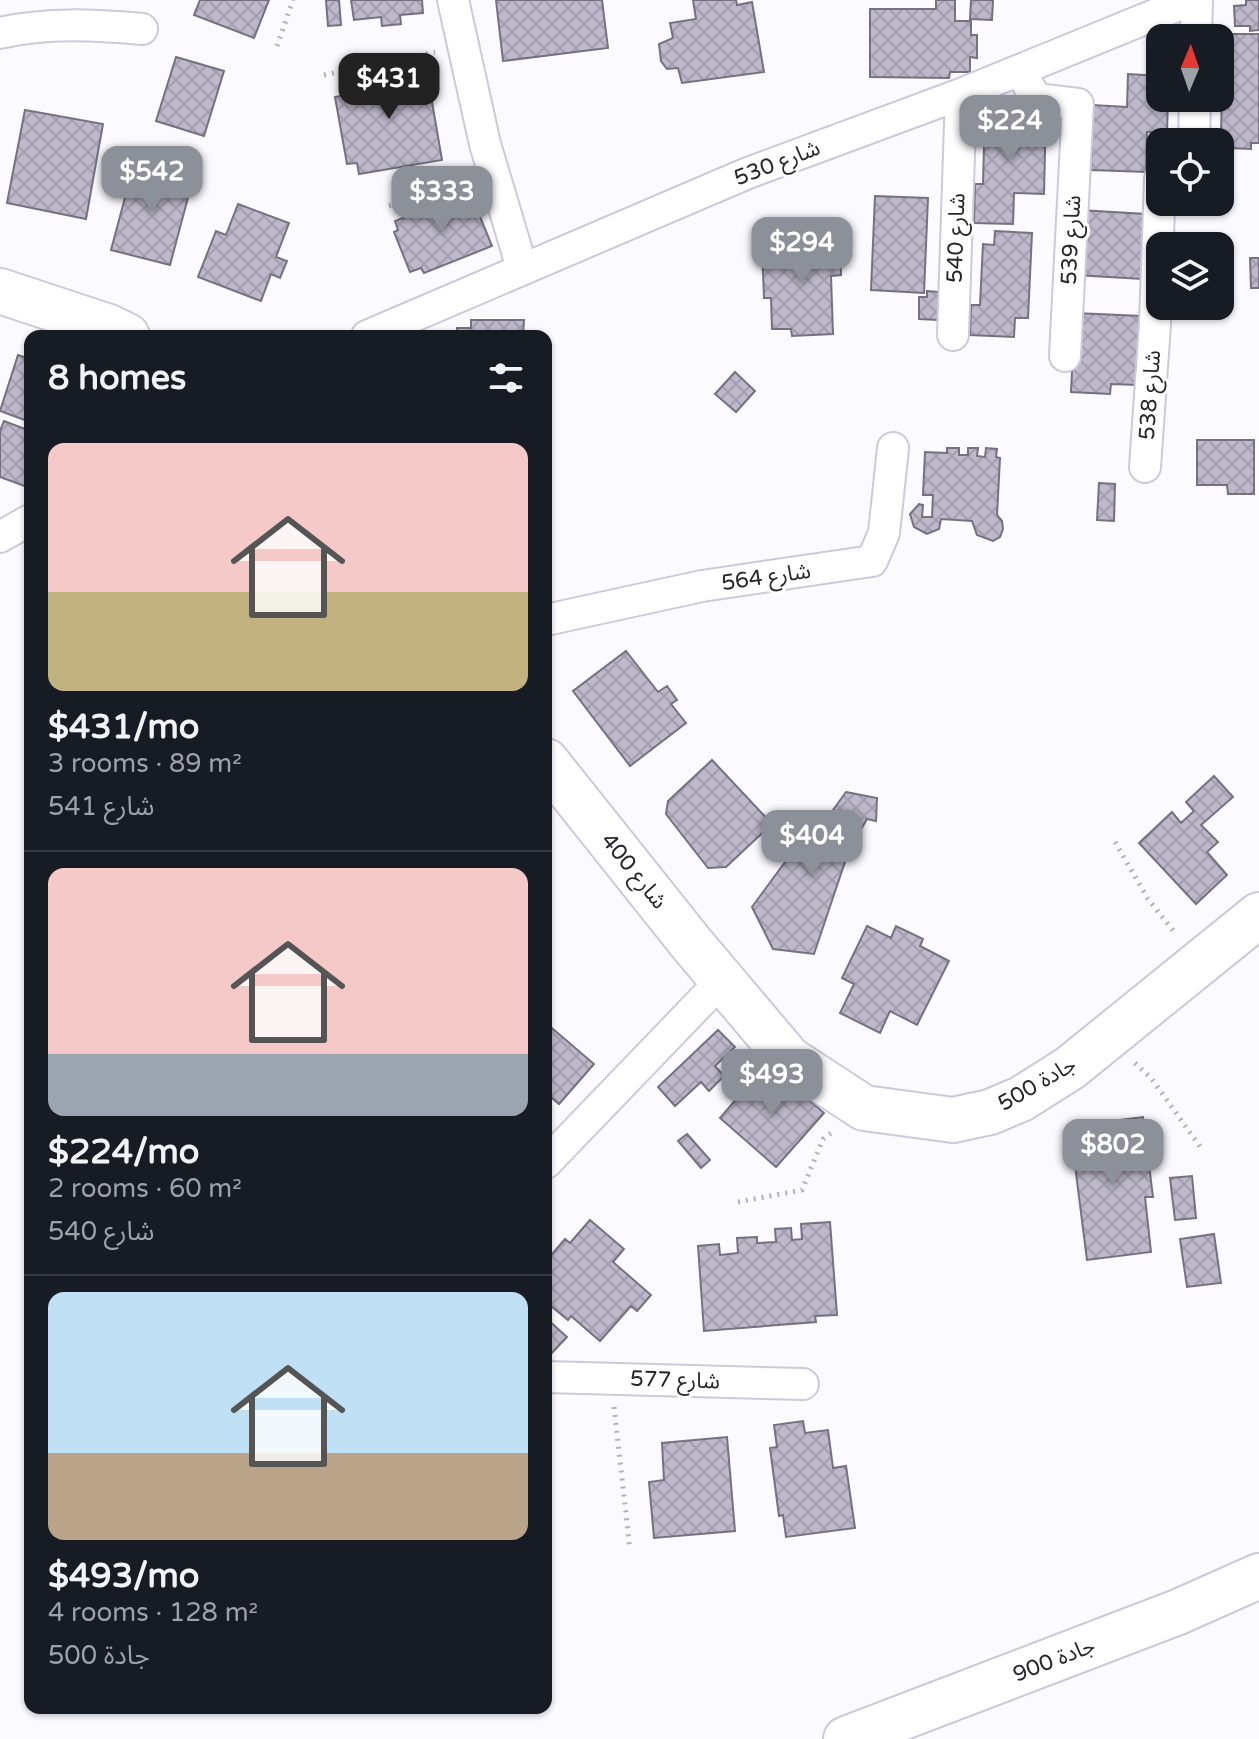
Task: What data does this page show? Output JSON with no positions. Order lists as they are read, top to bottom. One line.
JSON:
{"streets":{"main road":["شارع 400","جادة 500","جادة 900"],"street":["شارع 530","شارع 540","شارع 539","شارع 538","شارع 564","شارع 577"]},"crossings":[["شارع 530","شارع 540"],["شارع 530","شارع 539"],["شارع 400","جادة 500"]],"north":"top","page":{"price":["$431","$224","$542","$333","$294","$404","$493","$802"],"heading":"8 homes","list":[{"name":"$431/mo","note":"3 rooms · 89 m² · شارع 541"},{"name":"$224/mo","note":"2 rooms · 60 m² · شارع 540"},{"name":"$493/mo","note":"4 rooms · 128 m² · جادة 500"}]}}
